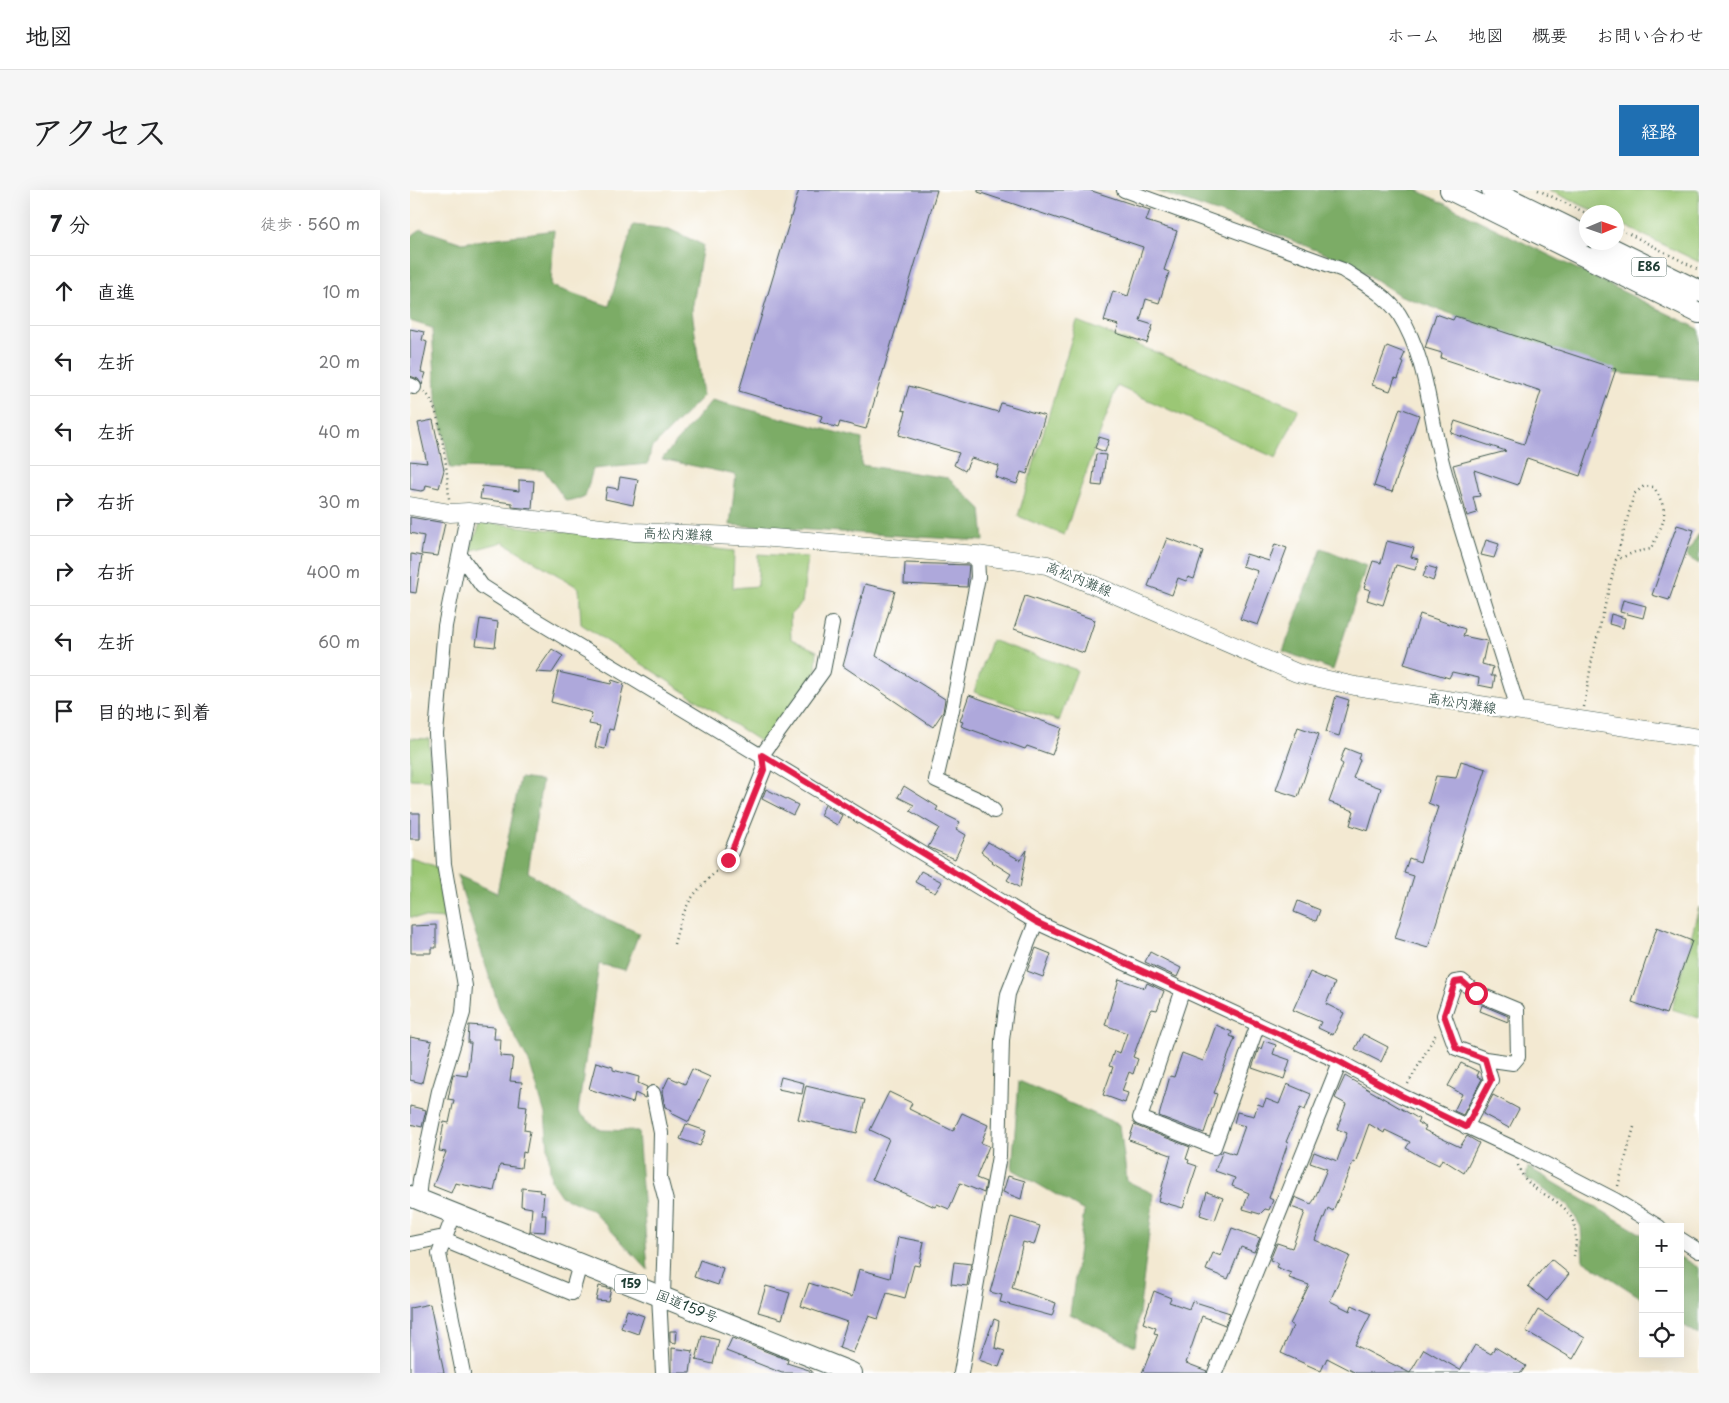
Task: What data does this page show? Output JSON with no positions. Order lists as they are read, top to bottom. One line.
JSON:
{"streets":{"highway":["E86","159","国道159号"],"main road":["高松内灘線"]},"north":"right","page":{"header":"地図","nav":["ホーム","地図","概要","お問い合わせ"],"title":"アクセス","buttons":"経路","heading":["7 分","徒歩 · 560 m"],"list":[["直進","10 m"],["左折","20 m"],["左折","40 m"],["右折","30 m"],["右折","400 m"],["左折","60 m"],"目的地に到着"],"map_buttons":["+","−"]}}
